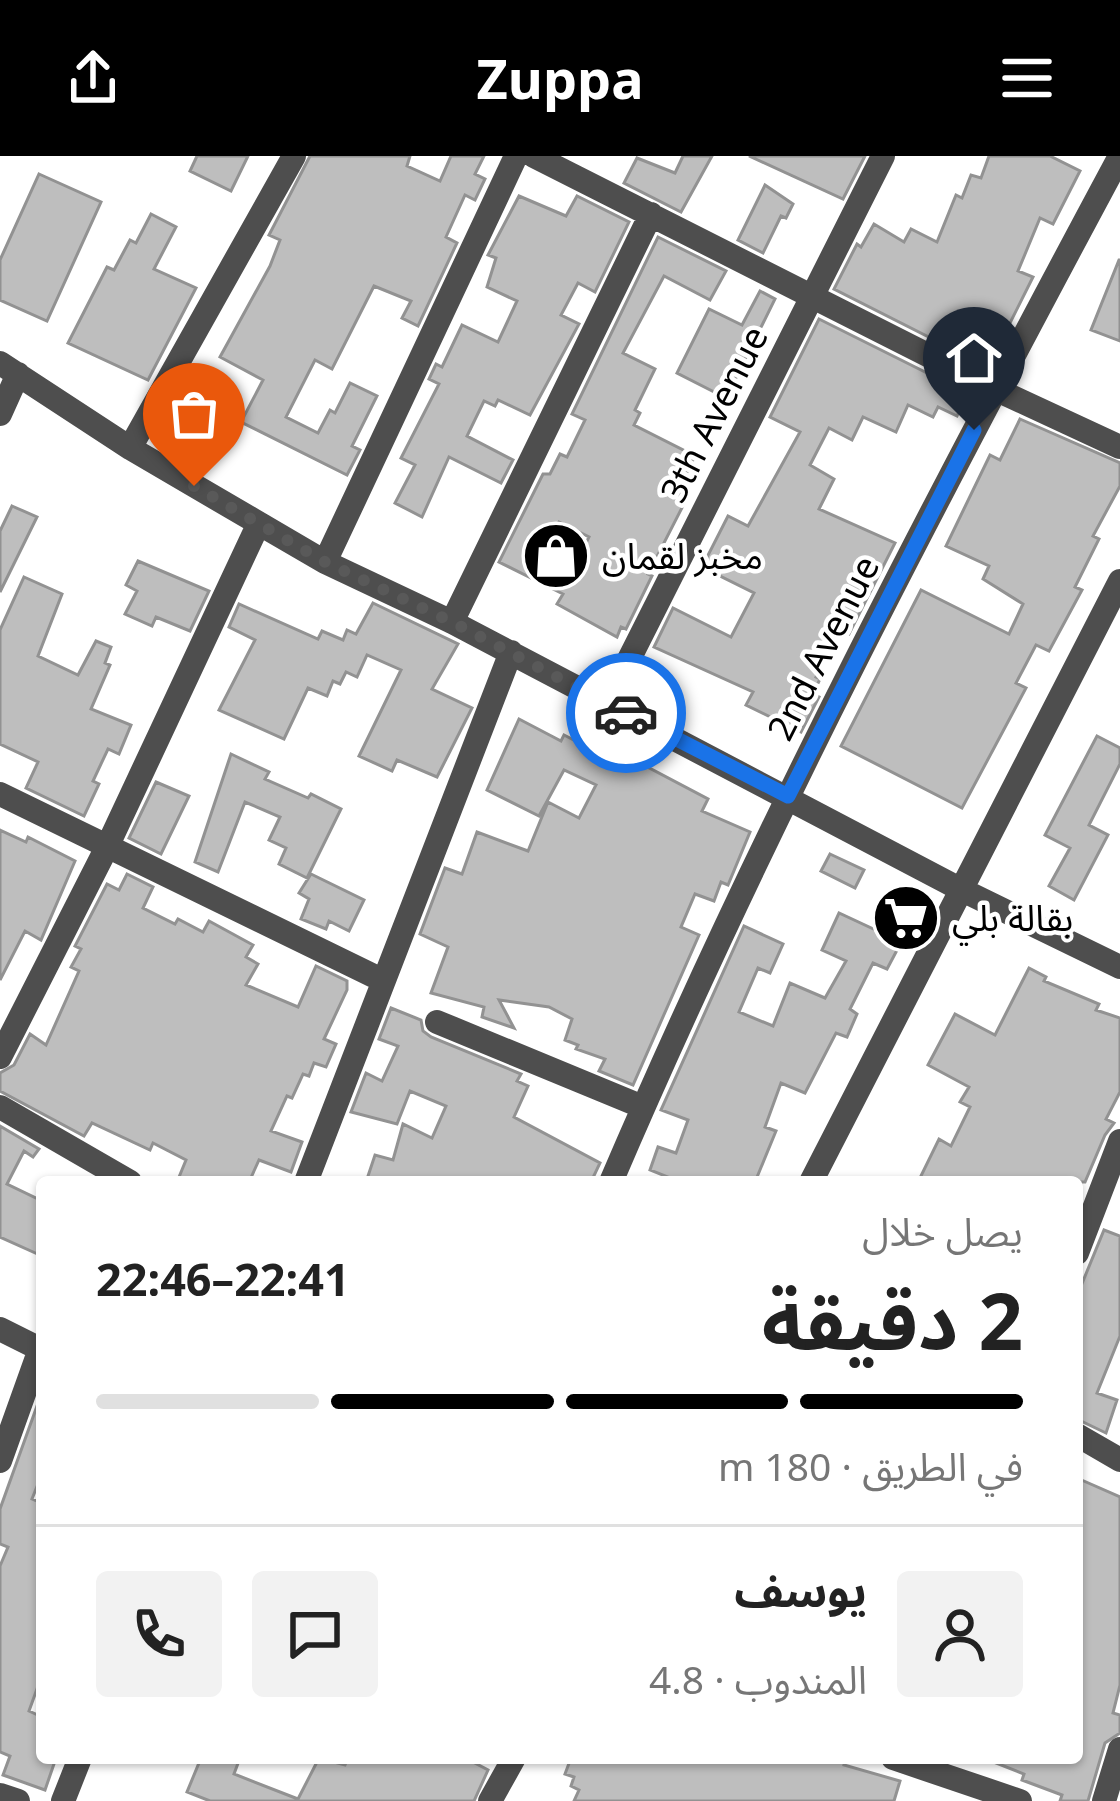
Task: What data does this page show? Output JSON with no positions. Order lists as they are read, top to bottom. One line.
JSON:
{"streets":{"street":["3th Avenue","2nd Avenue"]},"places":{"shop":["مخبز لقمان"],"supermarket":["بقالة بلي"]},"page":{"header":"Zuppa","heading":["2 دقيقة","يصل خلال","22:41–22:46"],"panel":["يوسف","المندوب · 4.8"],"bar":"في الطريق · 180 m"}}
